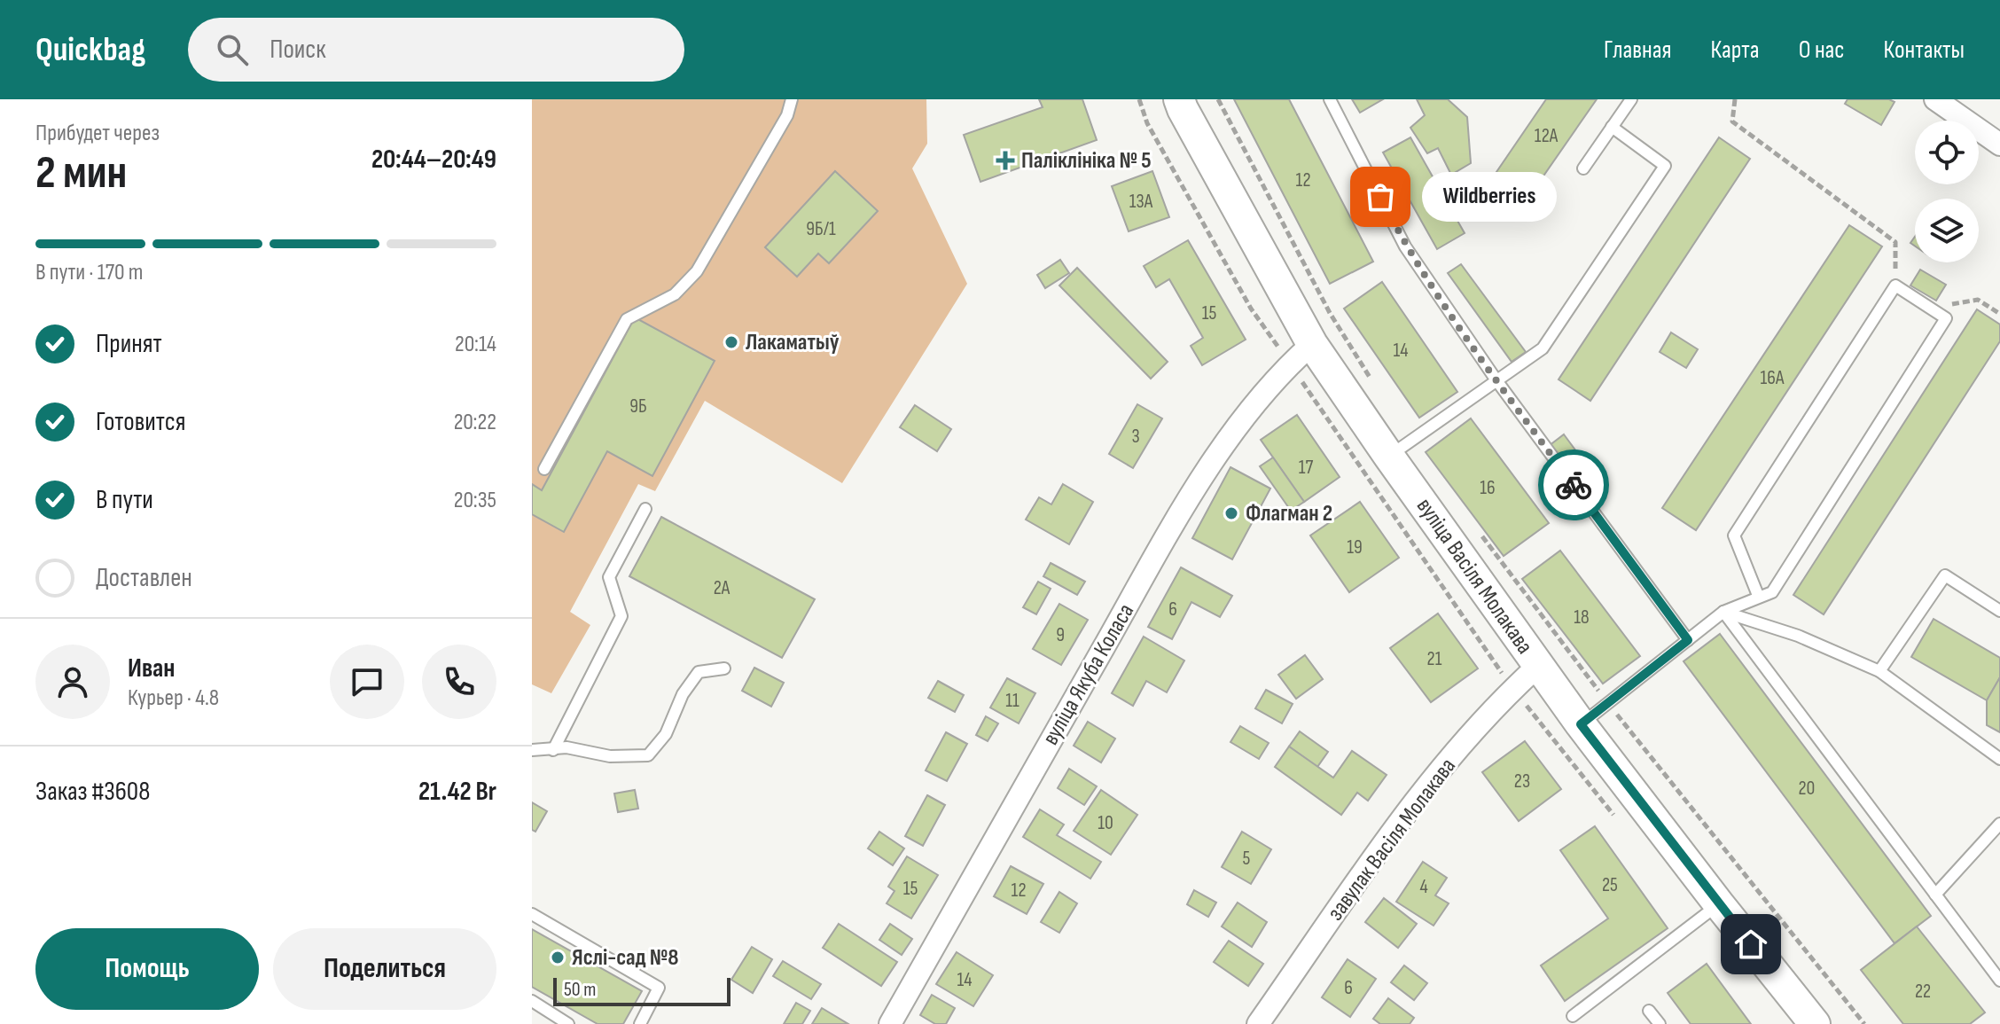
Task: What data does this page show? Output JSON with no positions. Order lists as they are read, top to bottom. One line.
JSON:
{"streets":{"street":["вуліца Васіля Молакава","вуліца Якуба Коласа","завулак Васіля Молакава"]},"crossings":[["вуліца Васіля Молакава","вуліца Якуба Коласа"],["вуліца Васіля Молакава","завулак Васіля Молакава"]],"places":{"health":["Паліклініка № 5"],"other":["Wildberries","Лакаматыў","Флагман 2","Яслі-сад №8"]},"house_numbers":["12А","12","13А","9Б/1","15","14","16А","9Б","3","17","16","19","2А","6","18","9","21","11","23","20","10","5","25","4","15","12","14","6","22"],"scale_bar":"50 m","page":{"header":"Quickbag","search":"Поиск","nav":["Главная","Карта","О нас","Контакты"],"heading":["2 мин","Прибудет через","20:44–20:49"],"panel":["Иван","Курьер · 4.8","Заказ #3608","21.42 Br"],"bubble":"Wildberries","bar":"В пути · 170 m","list":[["Принят","20:14"],["Готовится","20:22"],["В пути","20:35"],"Доставлен"],"buttons":["Помощь","Поделиться"],"scale":"50 m"}}
